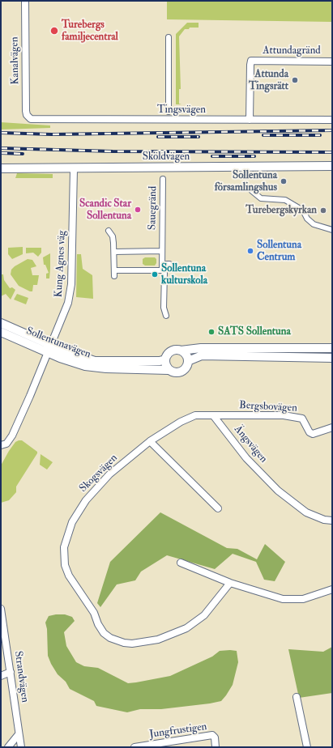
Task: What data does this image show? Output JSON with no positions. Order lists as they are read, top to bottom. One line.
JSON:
{"streets":{"street":["Attundagränd","Kanalvägen","Tingsvägen","Sköldvägen","Sauegränd","Kung Agnes väg","Sollentunavägen","Bergsbovägen","Ängsvägen","Skogsvägen","Strandvägen","Jungfrustigen"]},"crossings":[["Attundagränd","Tingsvägen"],["Kanalvägen","Tingsvägen"],["Sköldvägen","Kung Agnes väg"],["Kung Agnes väg","Sollentunavägen"],["Bergsbovägen","Ängsvägen"]],"places":["Turebergs familjecentral","Attunda Tingsrätt","Sollentuna församlingshus","Scandic Star Sollentuna","Turebergskyrkan","Sollentuna Centrum","Sollentuna kulturskola","SATS Sollentuna"]}
